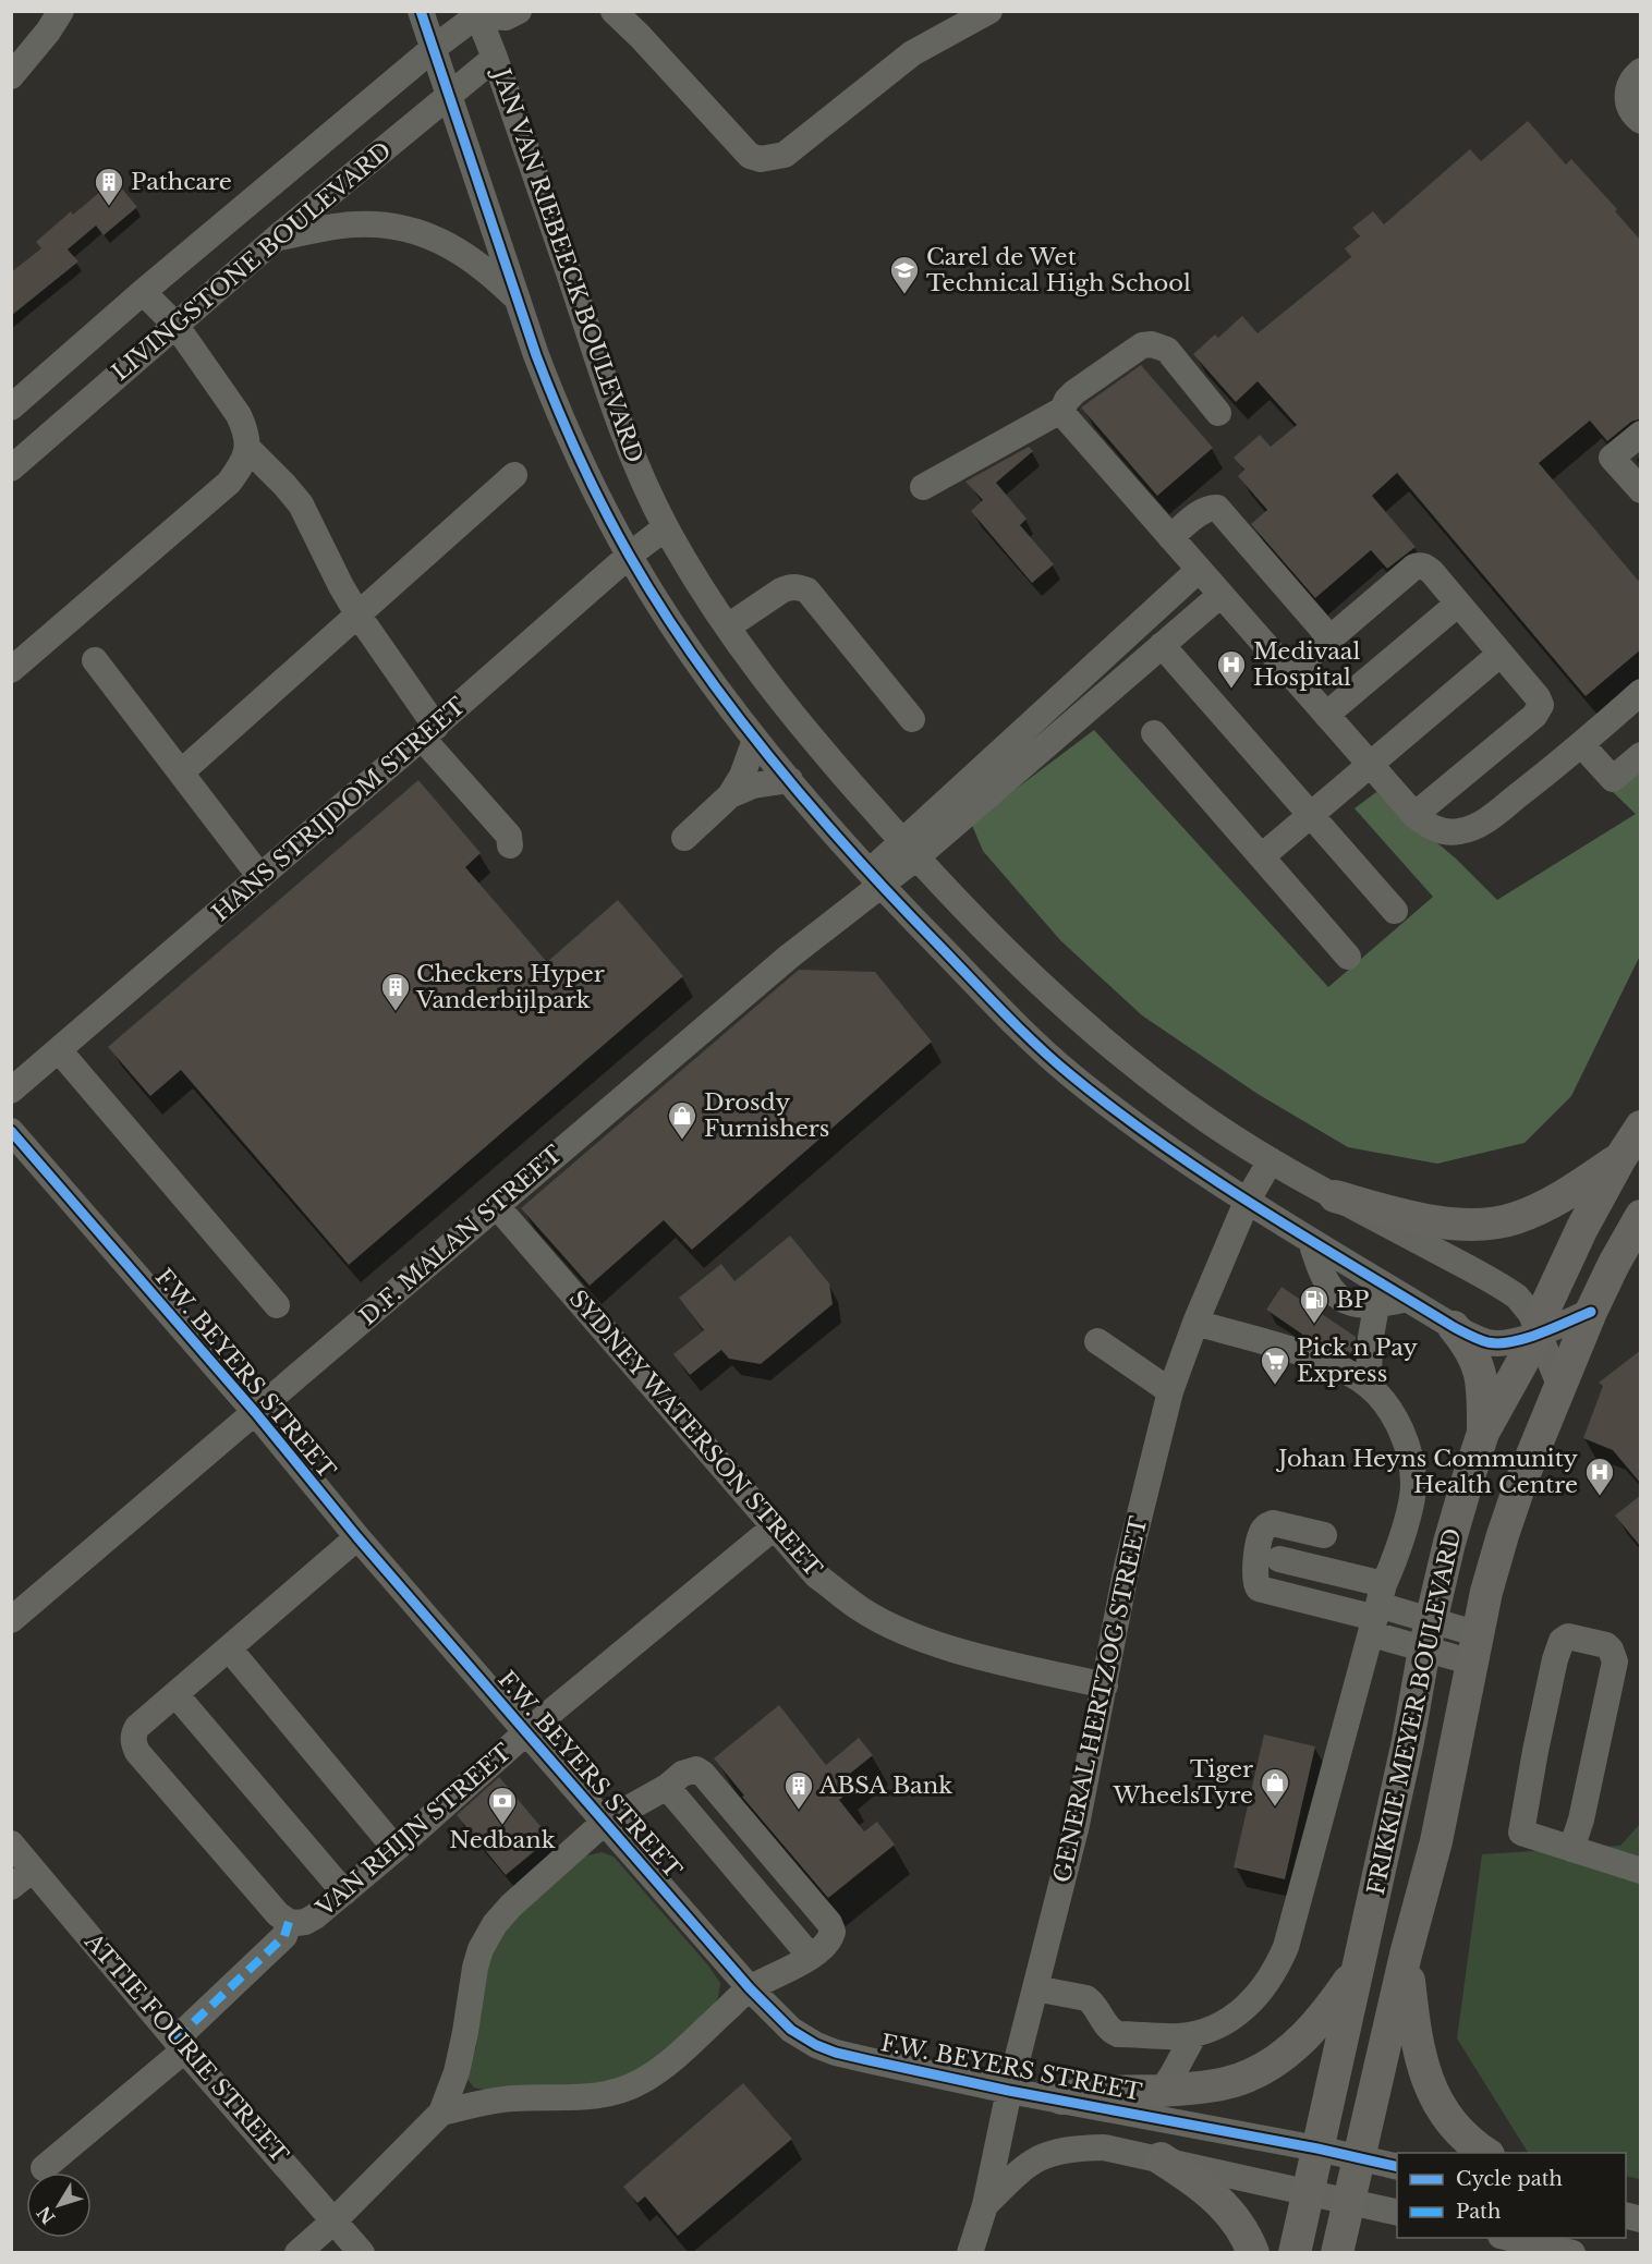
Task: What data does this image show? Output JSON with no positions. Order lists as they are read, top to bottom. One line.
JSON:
{"streets":{"main road":["FRIKKIE MEYER BOULEVARD"],"street":["LIVINGSTONE BOULEVARD","JAN VAN RIEBEECK BOULEVARD","HANS STRIJDOM STREET","D.F. MALAN STREET","F.W. BEYERS STREET","SYDNEY WATERSON STREET","GENERAL HERTZOG STREET","VAN RHIJN STREET","ATTIE FOURIE STREET"]},"crossings":[["LIVINGSTONE BOULEVARD","JAN VAN RIEBEECK BOULEVARD"],["JAN VAN RIEBEECK BOULEVARD","HANS STRIJDOM STREET"],["JAN VAN RIEBEECK BOULEVARD","D.F. MALAN STREET"],["JAN VAN RIEBEECK BOULEVARD","GENERAL HERTZOG STREET"],["JAN VAN RIEBEECK BOULEVARD","FRIKKIE MEYER BOULEVARD"],["D.F. MALAN STREET","F.W. BEYERS STREET"],["D.F. MALAN STREET","SYDNEY WATERSON STREET"],["F.W. BEYERS STREET","GENERAL HERTZOG STREET"],["F.W. BEYERS STREET","FRIKKIE MEYER BOULEVARD"],["F.W. BEYERS STREET","VAN RHIJN STREET"],["SYDNEY WATERSON STREET","GENERAL HERTZOG STREET"],["SYDNEY WATERSON STREET","VAN RHIJN STREET"]],"places":{"building":["Pathcare","Checkers Hyper Vanderbijlpark","ABSA Bank"],"school or university":["Carel de Wet Technical High School"],"hospital":["Medivaal Hospital","Johan Heyns Community Health Centre"],"shop":["Drosdy Furnishers","Tiger WheelsTyre"],"fuel station":["BP"],"supermarket":["Pick n Pay Express"],"bank":["Nedbank"]},"legend":["Cycle path","Path"],"north":"bottom left"}
